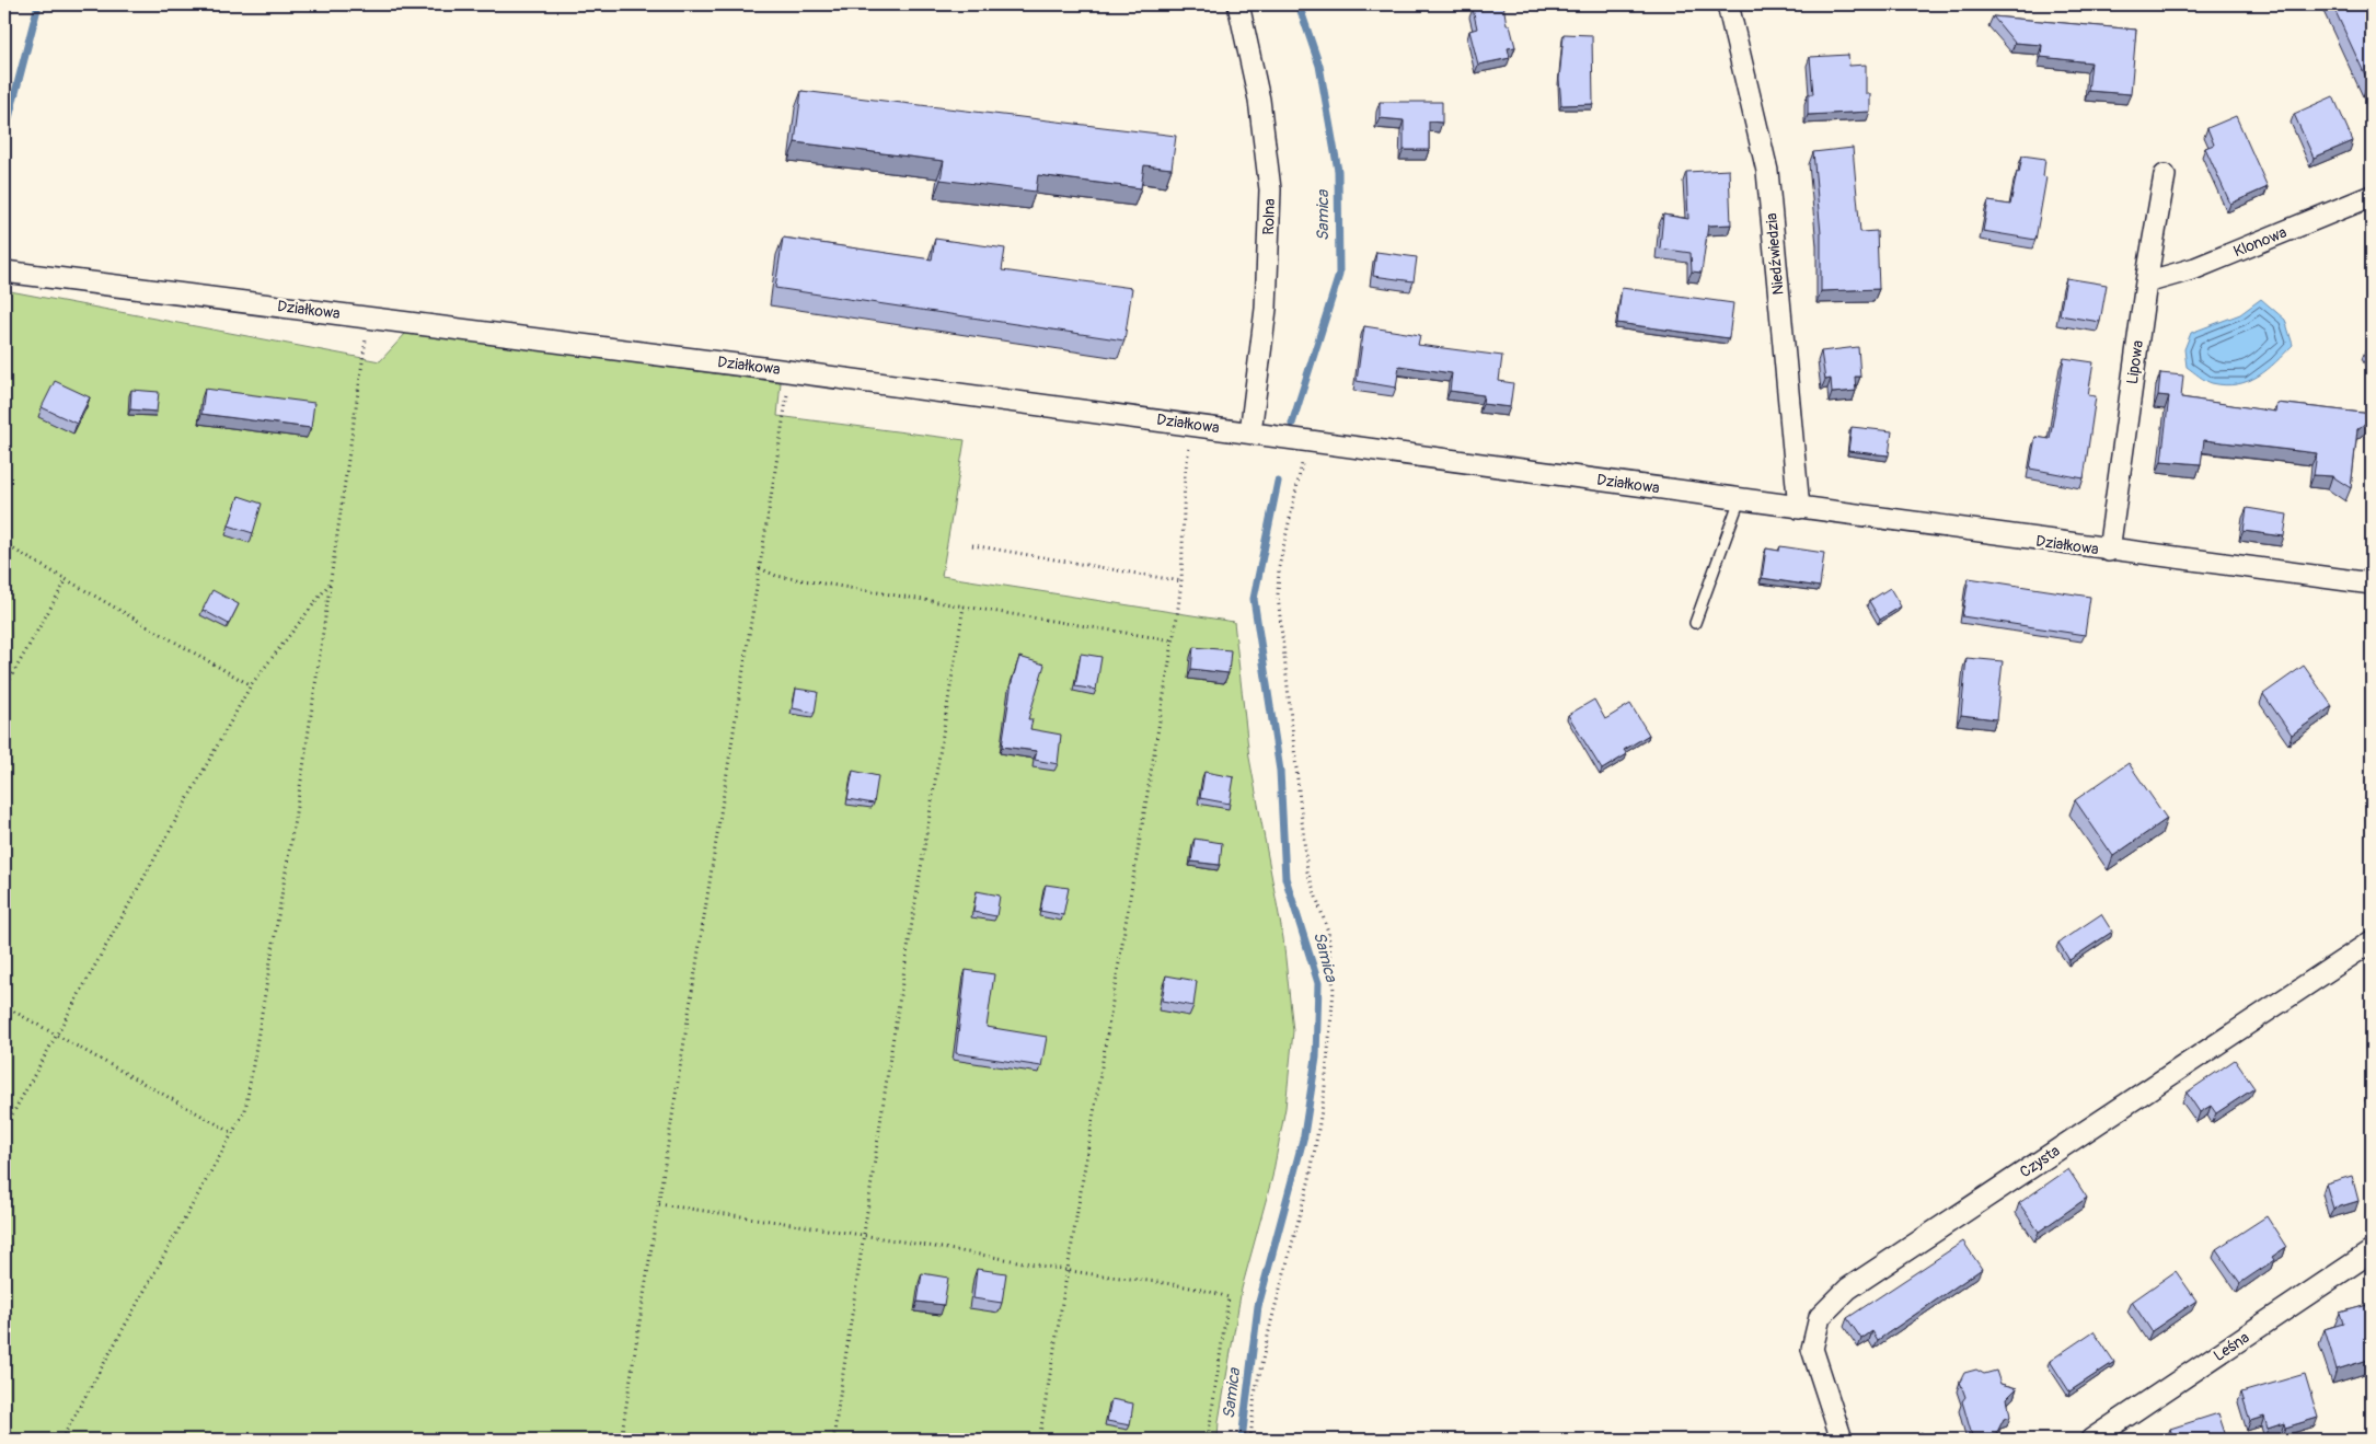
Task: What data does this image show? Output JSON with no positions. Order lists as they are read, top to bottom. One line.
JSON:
{"streets":{"street":["Rolna","Klonowa","Niedźwiedzia","Działkowa","Lipowa","Czysta","Leśna"]},"crossings":[["Rolna","Działkowa"],["Klonowa","Lipowa"],["Niedźwiedzia","Działkowa"],["Działkowa","Lipowa"]],"water":["Samica"]}
